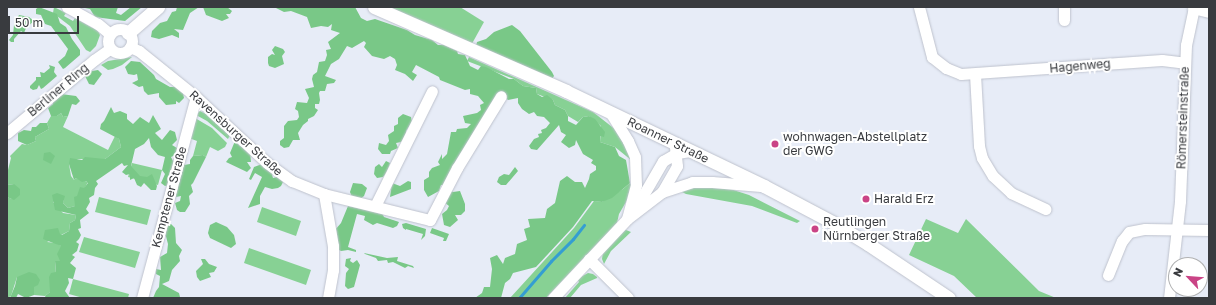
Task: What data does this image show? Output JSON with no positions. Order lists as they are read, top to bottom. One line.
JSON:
{"streets":{"street":["Hagenweg","Berliner Ring","Römersteinstraße","Ravensburger Straße","Roanner Straße","Kemptener Straße"]},"crossings":[["Hagenweg","Römersteinstraße"],["Berliner Ring","Ravensburger Straße"],["Ravensburger Straße","Kemptener Straße"]],"places":["wohnwagen-Abstellplatz der GWG","Harald Erz","Reutlingen Nürnberger Straße"],"scale_bar":"50 m","north":"top left"}
